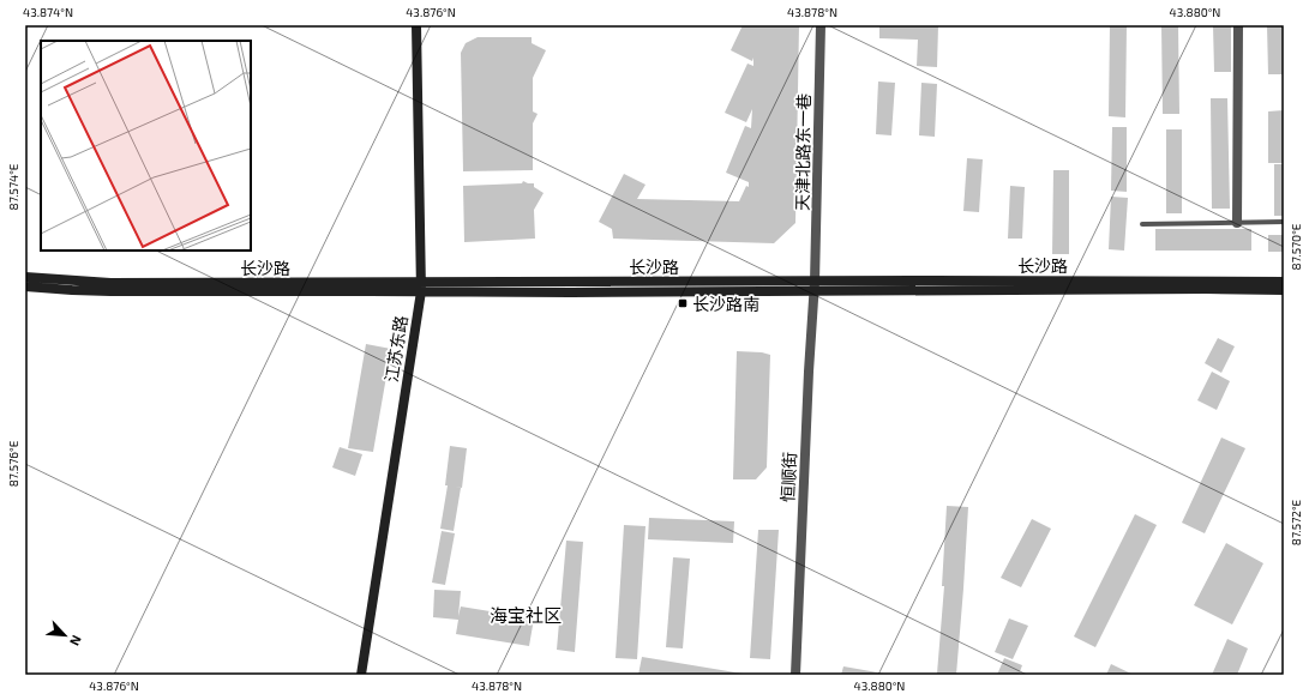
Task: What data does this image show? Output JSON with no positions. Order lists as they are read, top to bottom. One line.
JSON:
{"streets":{"street":["天津北路东一巷","长沙路","江苏东路","恒顺街"]},"crossings":[["天津北路东一巷","长沙路"],["天津北路东一巷","恒顺街"],["长沙路","江苏东路"],["长沙路","恒顺街"]],"districts":["海宝社区"],"places":{"transit":["长沙路南"]},"north":"bottom right","coordinates":["43.874°N","43.876°N","43.878°N","43.880°N","87.574°E","87.570°E","87.576°E","87.572°E"]}
